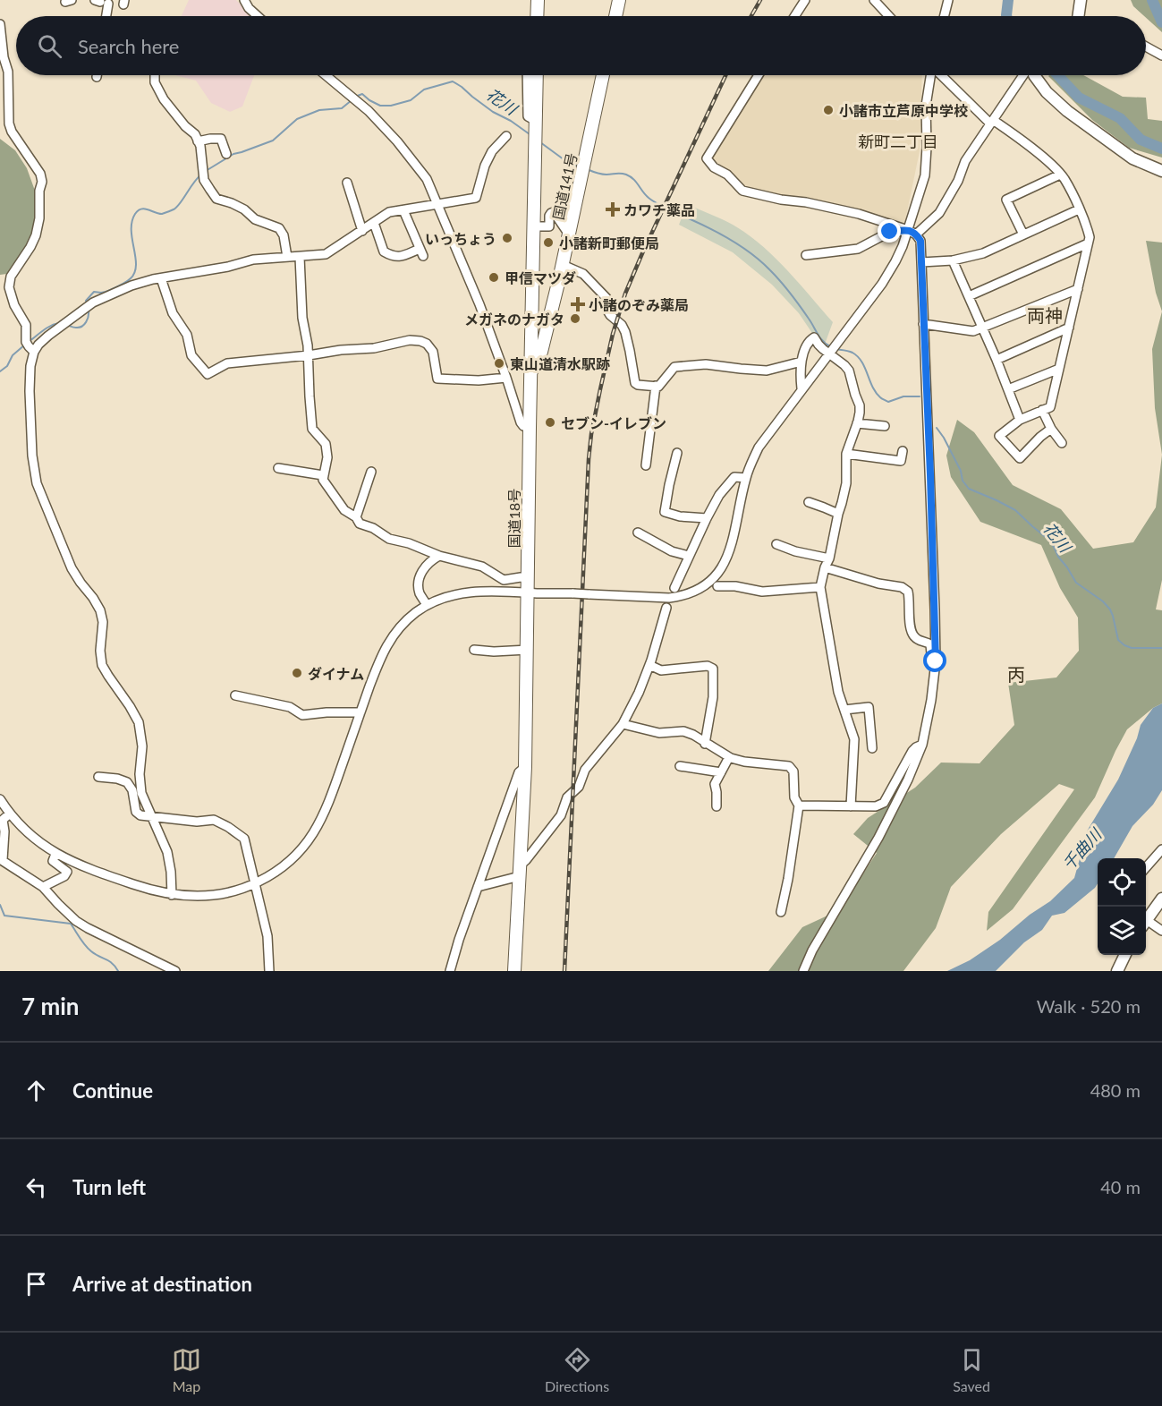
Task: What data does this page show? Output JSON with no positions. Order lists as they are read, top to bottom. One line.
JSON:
{"streets":{"highway":["国道141号","国道18号"]},"crossings":[["国道141号","国道18号"]],"districts":["新町二丁目","両神","丙"],"water":["花川","千曲川"],"places":{"other":["小諸市立芦原中学校","いっちょう","小諸新町郵便局","甲信マツダ","メガネのナガタ","東山道清水駅跡","セブン-イレブン","ダイナム"],"health":["カワチ薬品","小諸のぞみ薬局"]},"page":{"search":"Search here","heading":["7 min","Walk · 520 m"],"list":[["Continue","480 m"],["Turn left","40 m"],"Arrive at destination"],"nav":["Map","Directions","Saved"]}}
